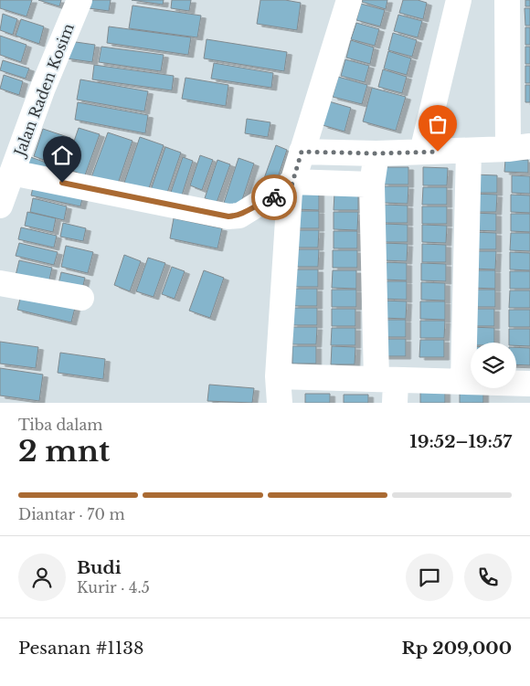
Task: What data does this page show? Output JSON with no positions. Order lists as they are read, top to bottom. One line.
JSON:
{"streets":{"street":["Jalan Raden Kosim"]},"page":{"heading":["2 mnt","Tiba dalam","19:52–19:57"],"panel":["Budi","Kurir · 4.5","Pesanan #1138","Rp 209,000"],"bar":"Diantar · 70 m"}}
